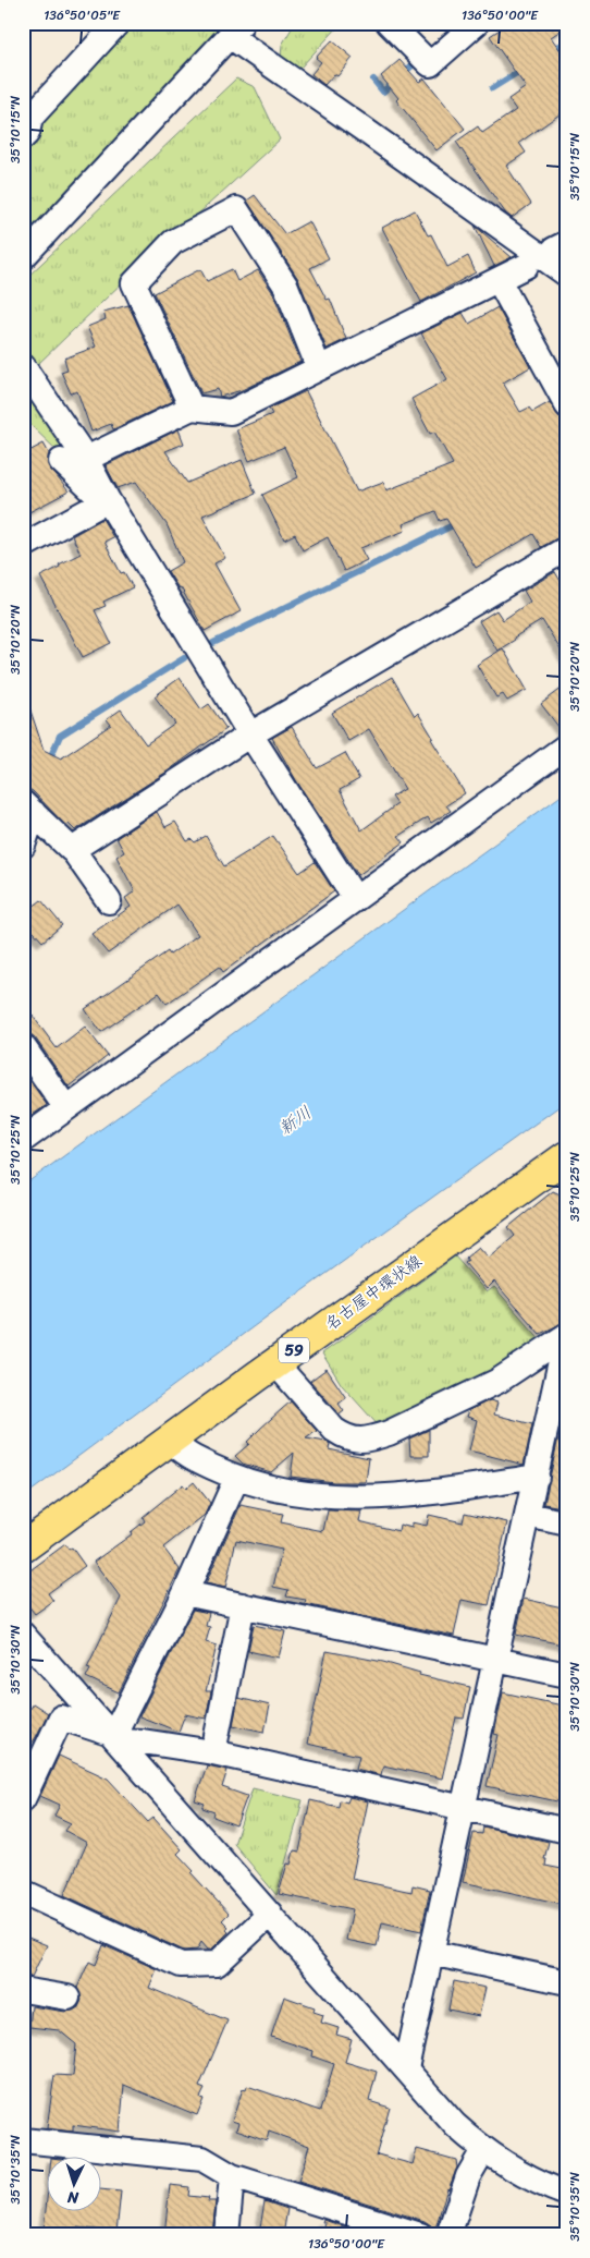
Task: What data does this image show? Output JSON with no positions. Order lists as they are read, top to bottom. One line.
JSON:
{"streets":{"main road":["名古屋中環状線","59"]},"water":["新川"],"north":"bottom","coordinates":["136°50'05\"E","136°50'00\"E","35°10'15\"N","35°10'20\"N","35°10'25\"N","35°10'30\"N","35°10'35\"N"]}
